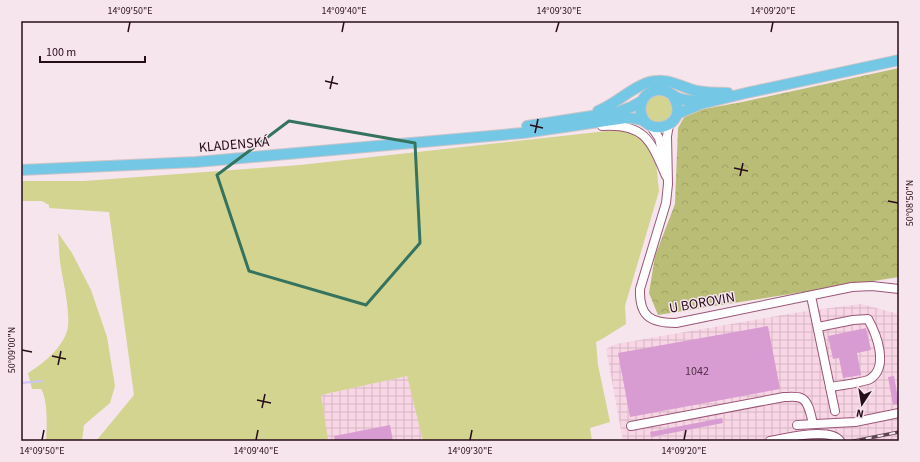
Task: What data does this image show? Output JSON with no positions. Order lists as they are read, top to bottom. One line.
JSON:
{"streets":{"main road":["KLADENSKÁ"],"street":["U BOROVIN"]},"house_numbers":["1042"],"scale_bar":"100 m","north":"bottom","coordinates":["14°09'50\"E","14°09'40\"E","14°09'30\"E","14°09'20\"E","50°08'50\"N","50°09'00\"N"]}
